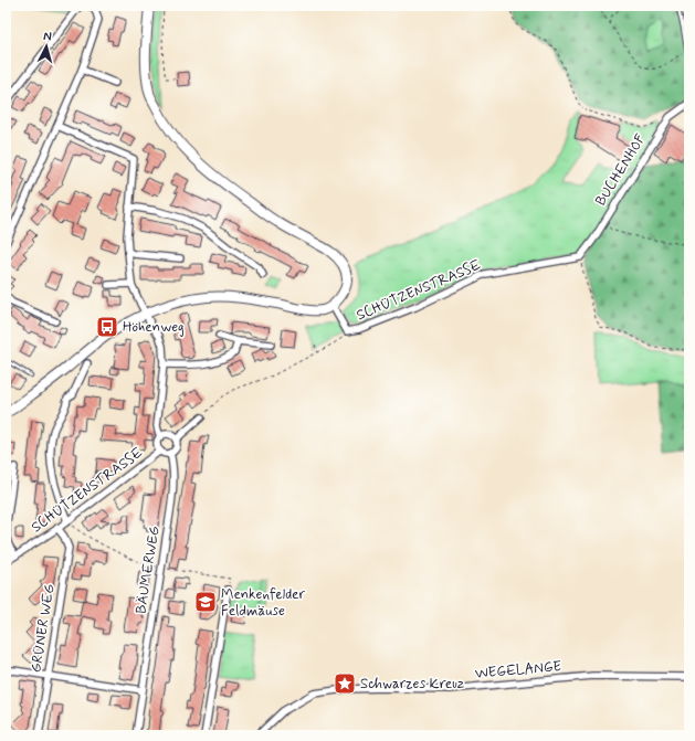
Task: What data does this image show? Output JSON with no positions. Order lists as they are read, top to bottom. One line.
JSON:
{"streets":{"street":["BUCHENHOF","SCHÜTZENSTRASSE","BÄUMERWEG","GRÜNER WEG","WEGELANGE"]},"crossings":[["BUCHENHOF","SCHÜTZENSTRASSE"],["SCHÜTZENSTRASSE","BÄUMERWEG"],["SCHÜTZENSTRASSE","GRÜNER WEG"]],"places":{"bus stop":["Höhenweg"],"school or university":["Menkenfelder Feldmäuse"],"place":["Schwarzes Kreuz"]},"north":"top"}
